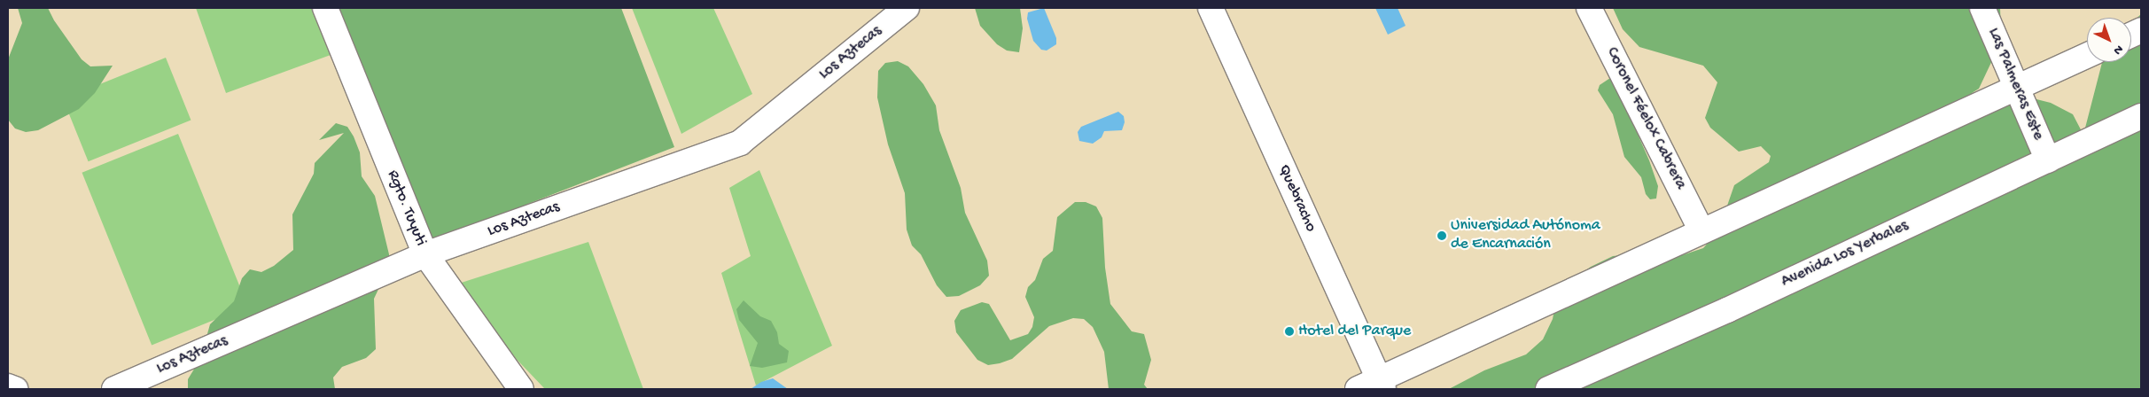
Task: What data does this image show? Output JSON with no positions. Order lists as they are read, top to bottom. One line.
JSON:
{"streets":{"street":["Los Aztecas","Las Palmeras Este","Coronel Féelox Cabrera","Quebracho","Rgto. Tuyuti","Avenida Los Yerbales"]},"crossings":[["Los Aztecas","Rgto. Tuyuti"],["Las Palmeras Este","Avenida Los Yerbales"]],"places":["Universidad Autónoma de Encarnación","Hotel del Parque"],"north":"bottom right"}
